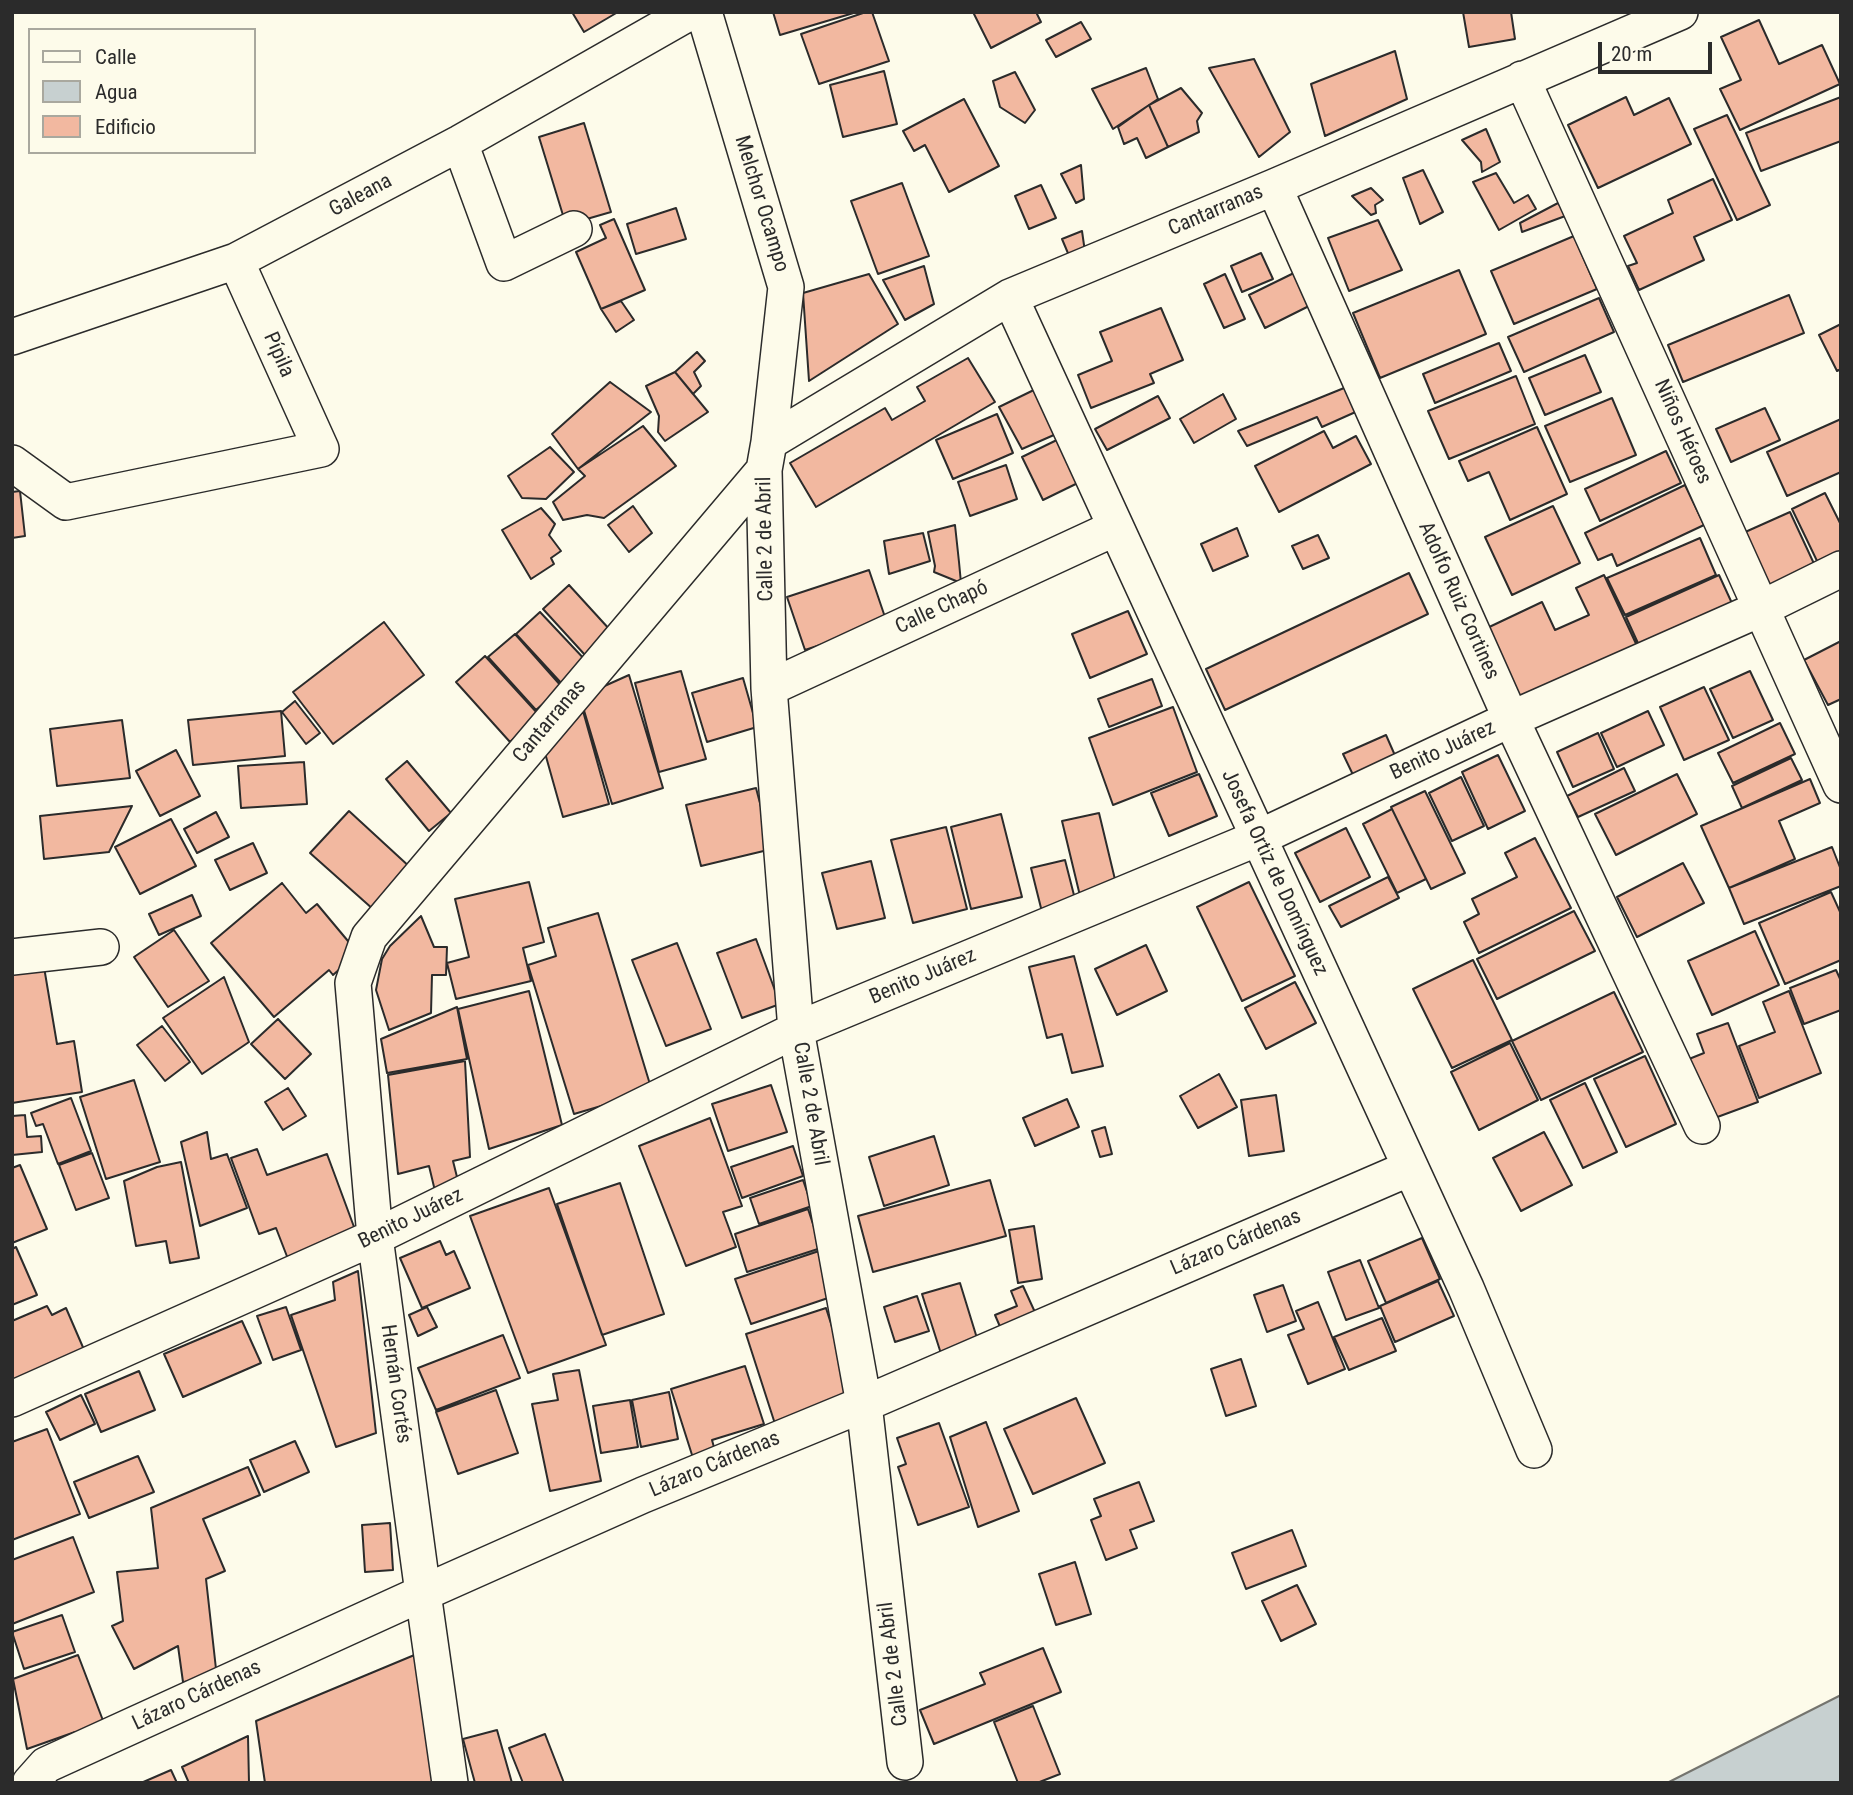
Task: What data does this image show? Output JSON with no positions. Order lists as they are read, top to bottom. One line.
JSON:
{"streets":{"street":["Galeana","Melchor Ocampo","Cantarranas","Pípila","Niños Héroes","Calle 2 de Abril","Adolfo Ruiz Cortines","Calle Chapó","Benito Juárez","Josefa Ortiz de Domínguez","Lázaro Cárdenas","Hernán Cortés"]},"crossings":[["Galeana","Pípila"],["Melchor Ocampo","Cantarranas"],["Melchor Ocampo","Calle 2 de Abril"],["Cantarranas","Niños Héroes"],["Cantarranas","Calle 2 de Abril"],["Cantarranas","Adolfo Ruiz Cortines"],["Cantarranas","Josefa Ortiz de Domínguez"],["Cantarranas","Hernán Cortés"],["Niños Héroes","Benito Juárez"],["Calle 2 de Abril","Calle Chapó"],["Calle 2 de Abril","Benito Juárez"],["Calle 2 de Abril","Lázaro Cárdenas"],["Adolfo Ruiz Cortines","Benito Juárez"],["Calle Chapó","Josefa Ortiz de Domínguez"],["Benito Juárez","Josefa Ortiz de Domínguez"],["Benito Juárez","Hernán Cortés"],["Josefa Ortiz de Domínguez","Lázaro Cárdenas"],["Lázaro Cárdenas","Hernán Cortés"]],"legend":["Calle","Agua","Edificio"],"scale_bar":"20 m"}
